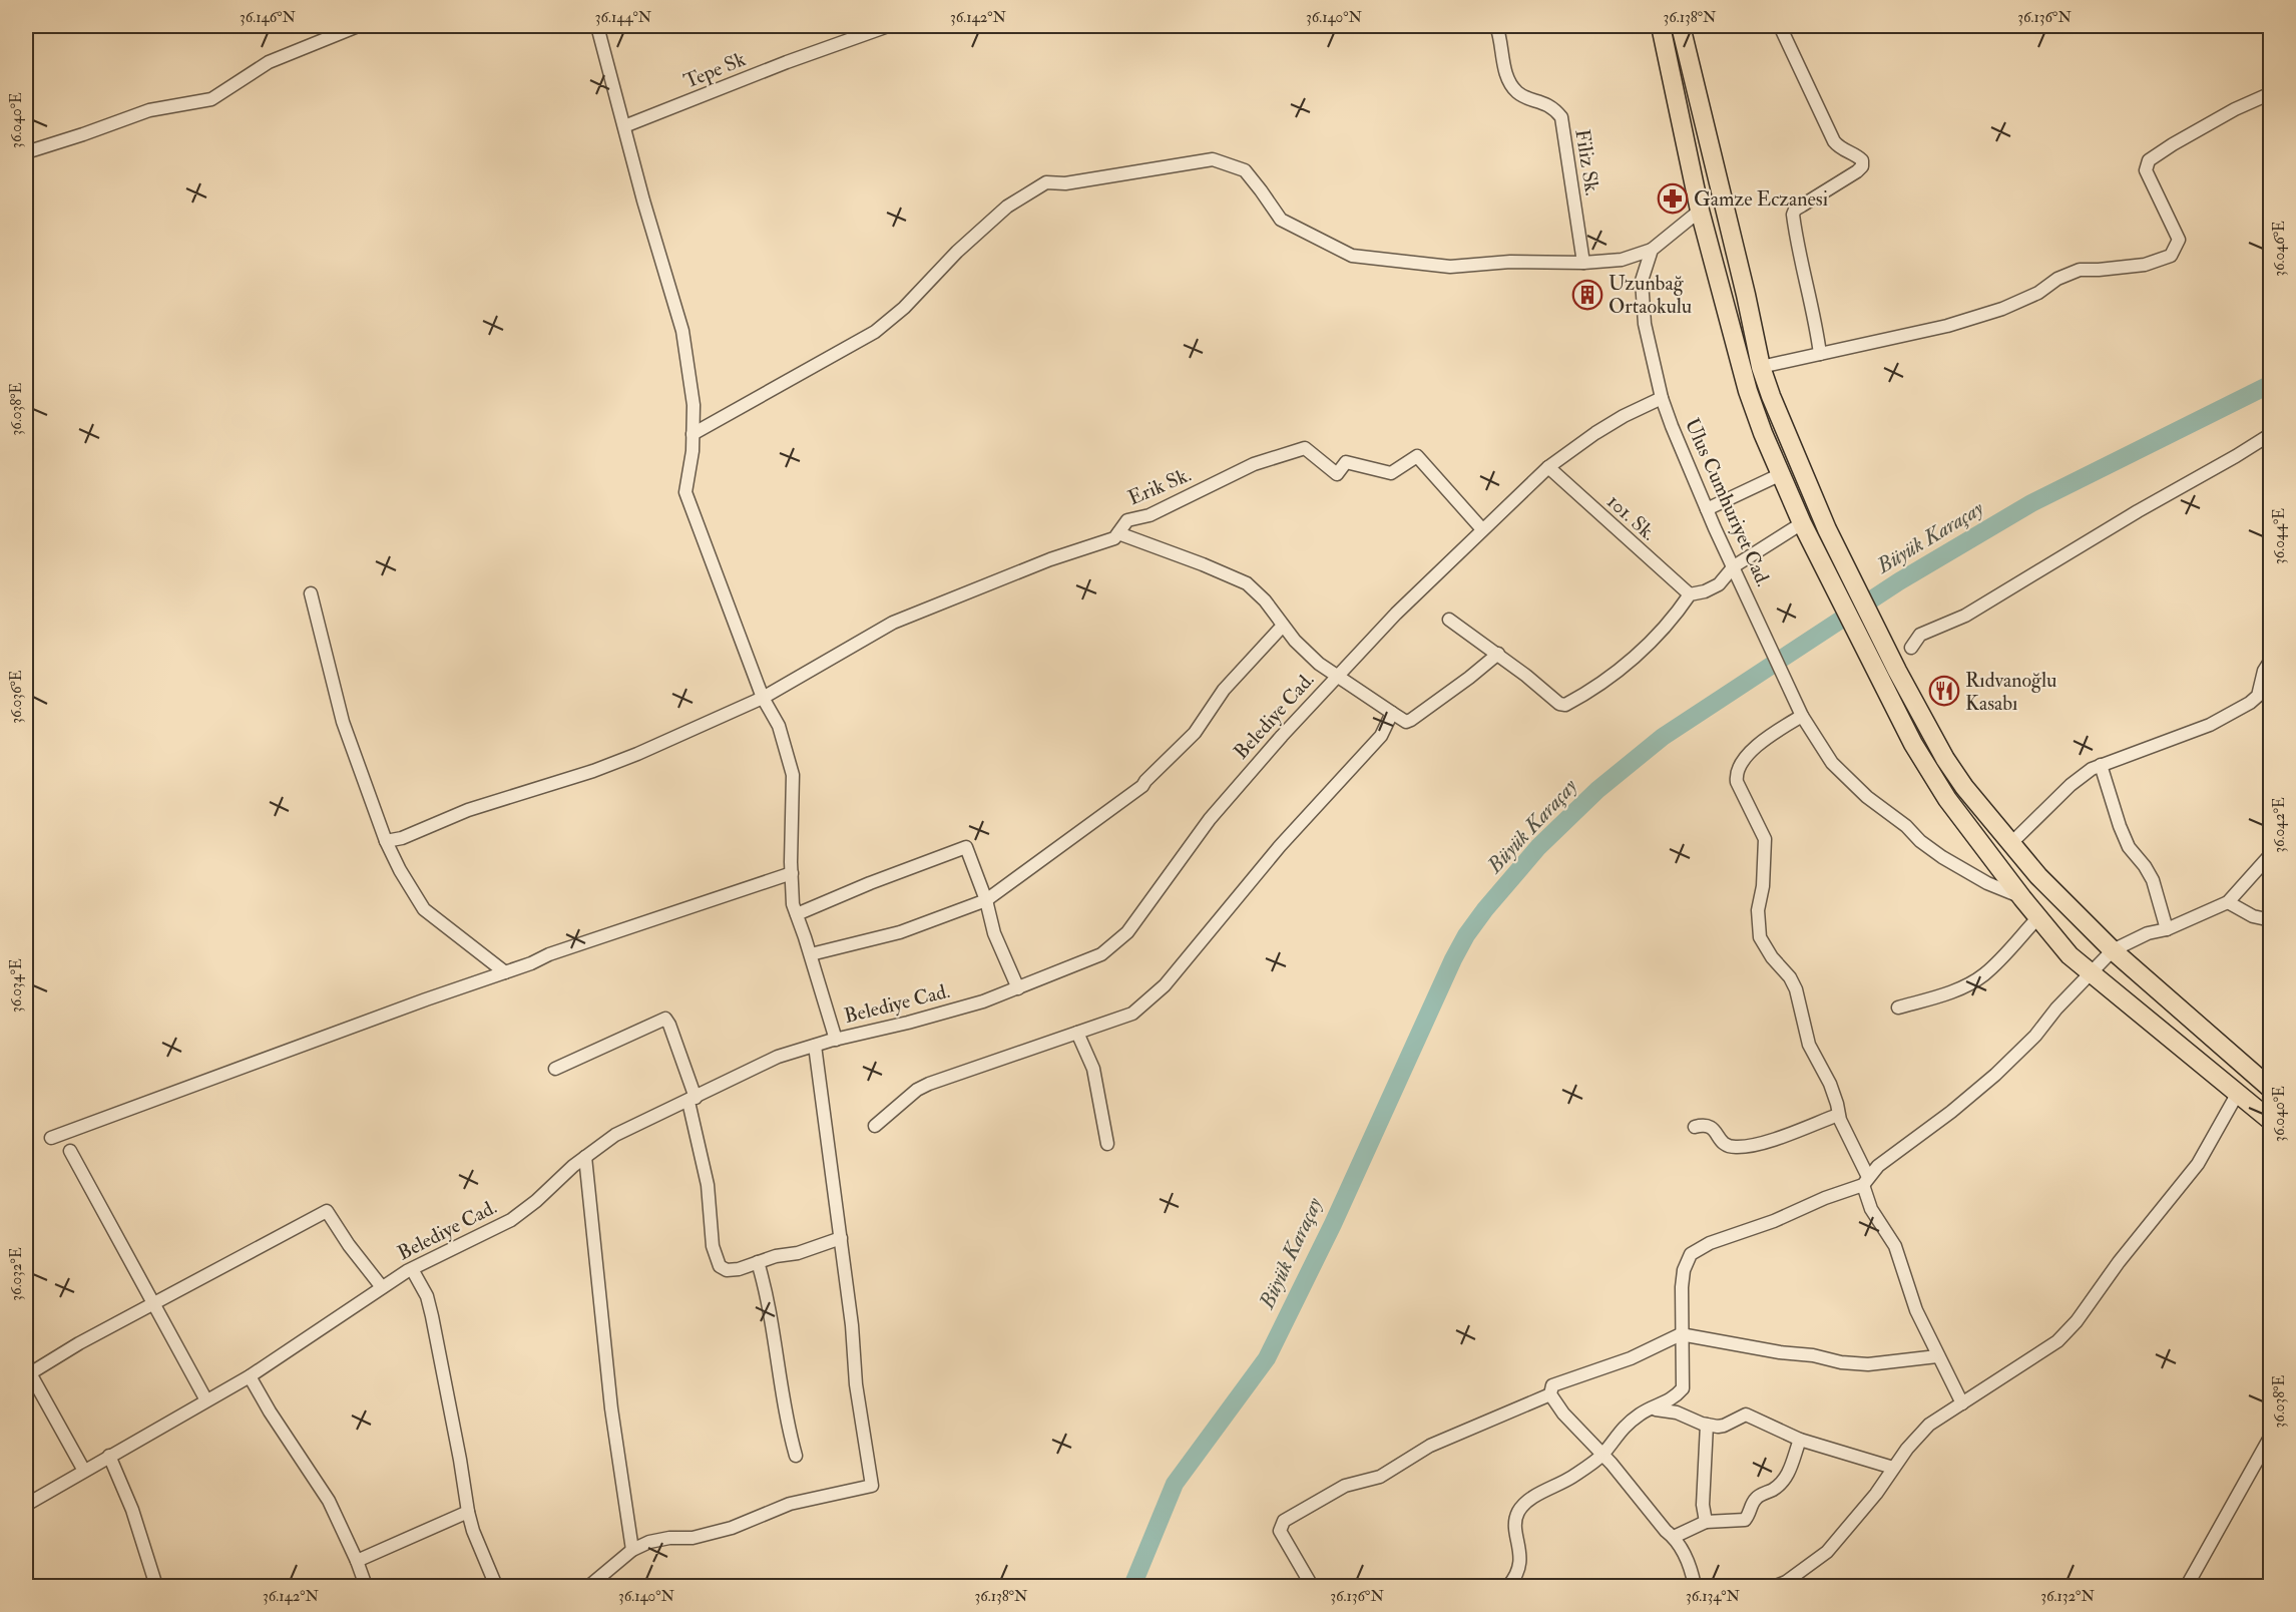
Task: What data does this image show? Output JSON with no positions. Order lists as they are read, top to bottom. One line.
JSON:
{"streets":{"street":["Tepe Sk","Filiz Sk.","Erik Sk.","Ulus Cumhuriyet Cad.","101. Sk.","Belediye Cad."]},"crossings":[["Erik Sk.","Belediye Cad."],["Ulus Cumhuriyet Cad.","Belediye Cad."],["101. Sk.","Belediye Cad."]],"water":["Büyük Karaçay"],"places":{"pharmacy":["Gamze Eczanesi"],"building":["Uzunbağ Ortaokulu"],"restaurant":["Rıdvanoğlu Kasabı"]},"coordinates":["36.146°N","36.144°N","36.142°N","36.140°N","36.138°N","36.136°N","36.040°E","36.046°E","36.038°E","36.044°E","36.036°E","36.042°E","36.034°E","36.032°E","36.134°N","36.132°N"]}
